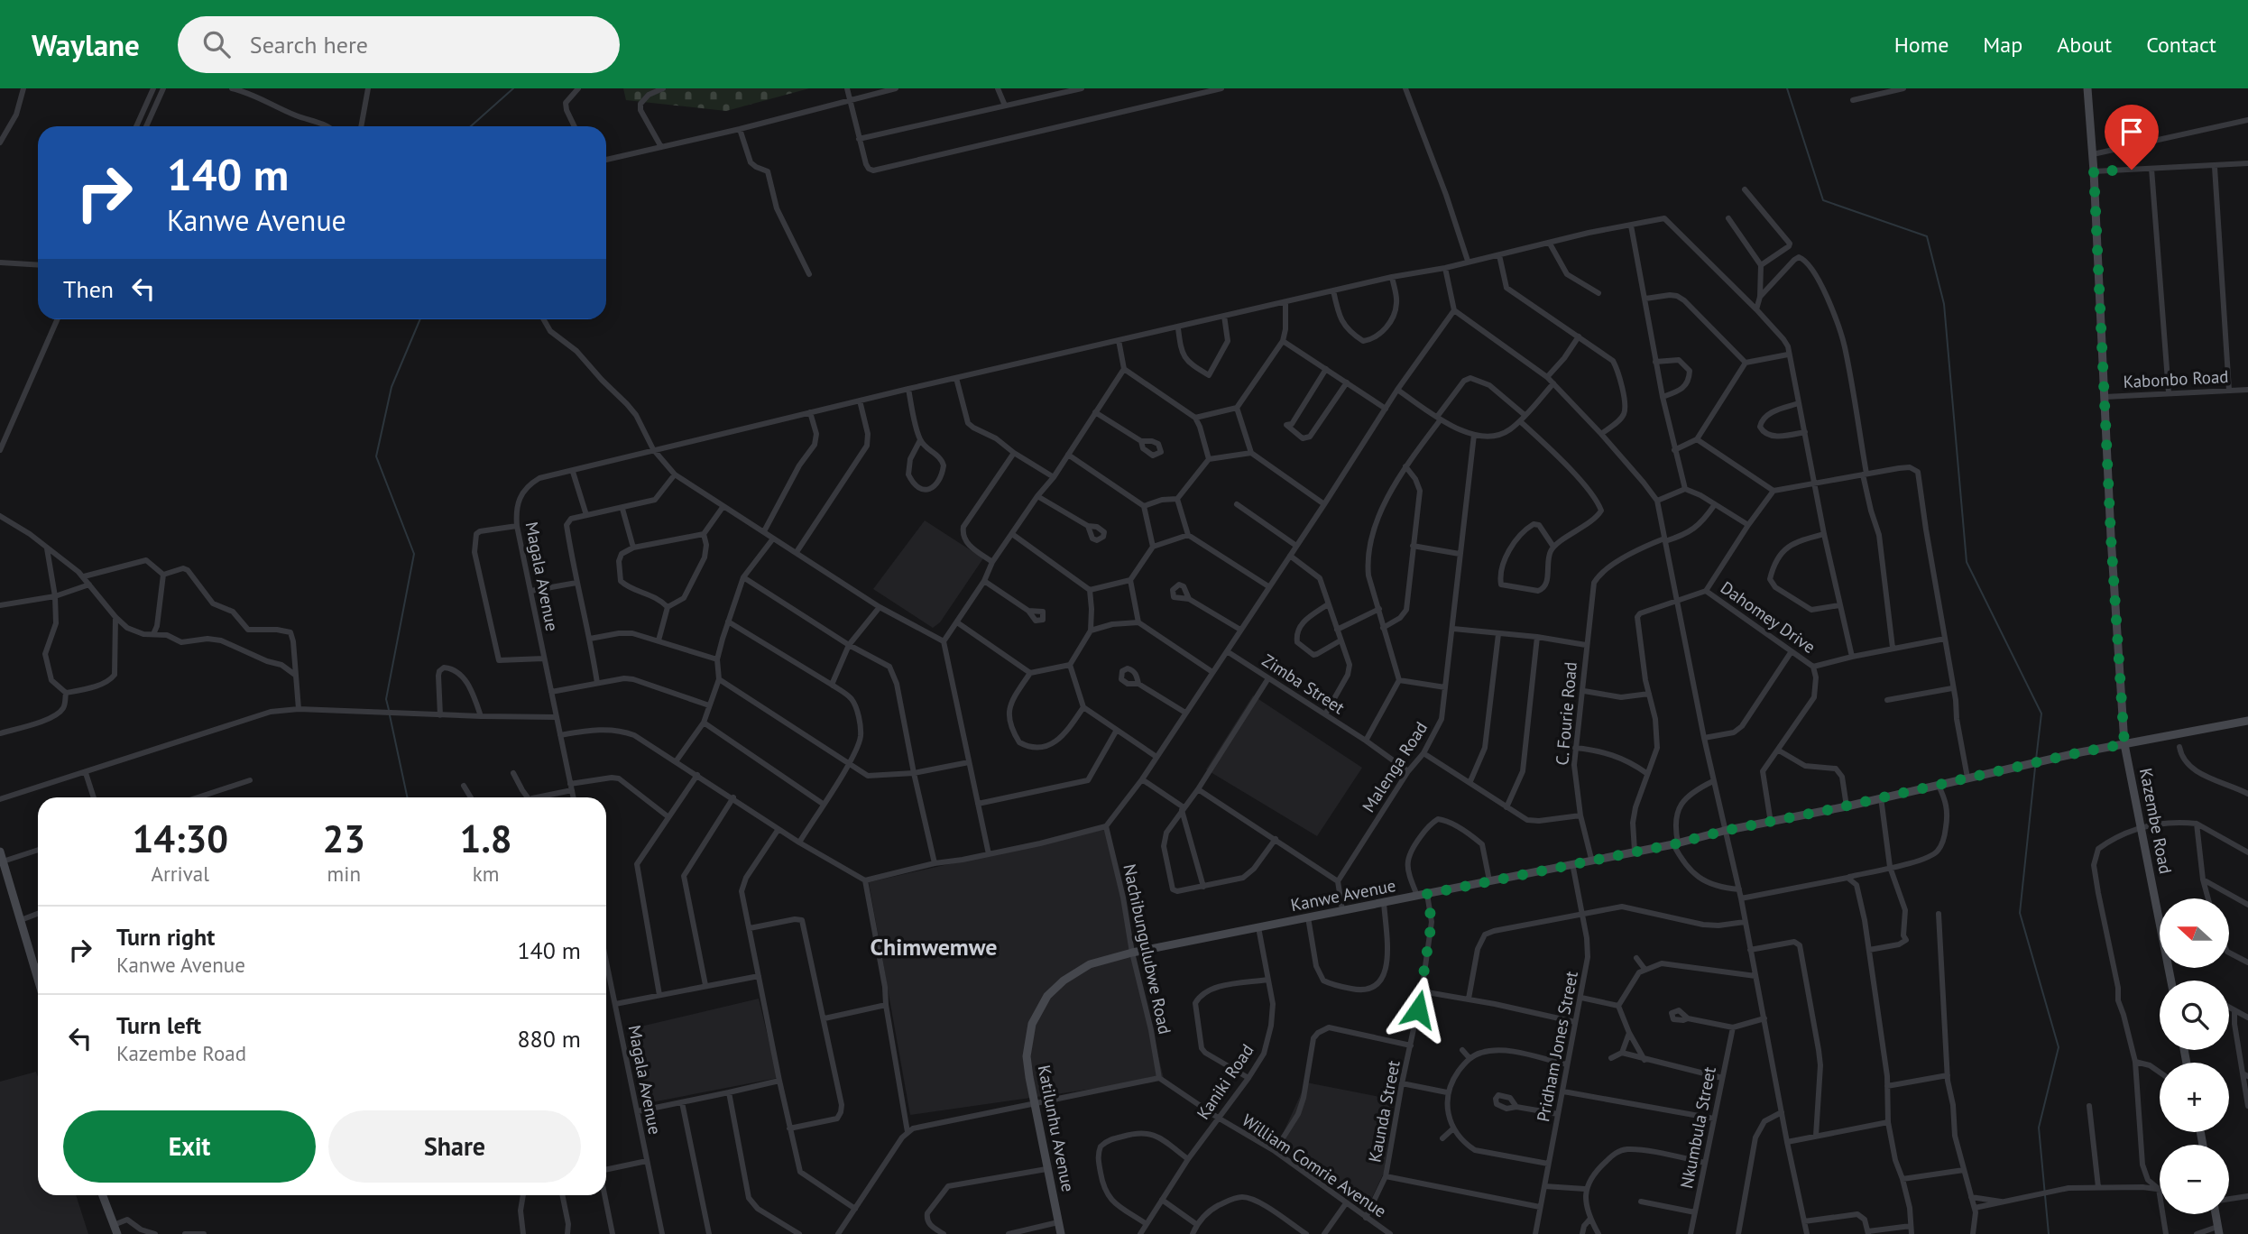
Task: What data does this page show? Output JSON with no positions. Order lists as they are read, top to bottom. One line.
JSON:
{"streets":{"main road":["Kazembe Road","Kanwe Avenue","Katilunhu Avenue"],"street":["Kabonbo Road","Magala Avenue","Dahomey Drive","Zimba Street","C. Fourie Road","Malenga Road","Nachibungulubwe Road","Pridham Jones Street","Kaniki Road","Kaunda Street","Nkumbula Street","William Comrie Avenue"]},"crossings":[["Kabonbo Road","Kazembe Road"],["Zimba Street","Malenga Road"],["C. Fourie Road","Kanwe Avenue"],["Kazembe Road","Kanwe Avenue"],["Kanwe Avenue","Nachibungulubwe Road"],["Kanwe Avenue","Pridham Jones Street"],["Kanwe Avenue","Kaniki Road"],["Kanwe Avenue","Kaunda Street"],["Kanwe Avenue","Katilunhu Avenue"],["Nachibungulubwe Road","William Comrie Avenue"],["Kaniki Road","William Comrie Avenue"],["Kaunda Street","William Comrie Avenue"]],"districts":["Chimwemwe"],"north":"left","page":{"header":"Waylane","search":"Search here","nav":["Home","Map","About","Contact"],"turn":["140 m","Kanwe Avenue"],"then":"Then","eta":["14:30","Arrival","23","min","1.8","km"],"map_buttons":["+","−"],"list":[{"name":"Turn right","note":"Kanwe Avenue","value":"140 m"},{"name":"Turn left","note":"Kazembe Road","value":"880 m"}],"buttons":["Exit","Share"]}}
